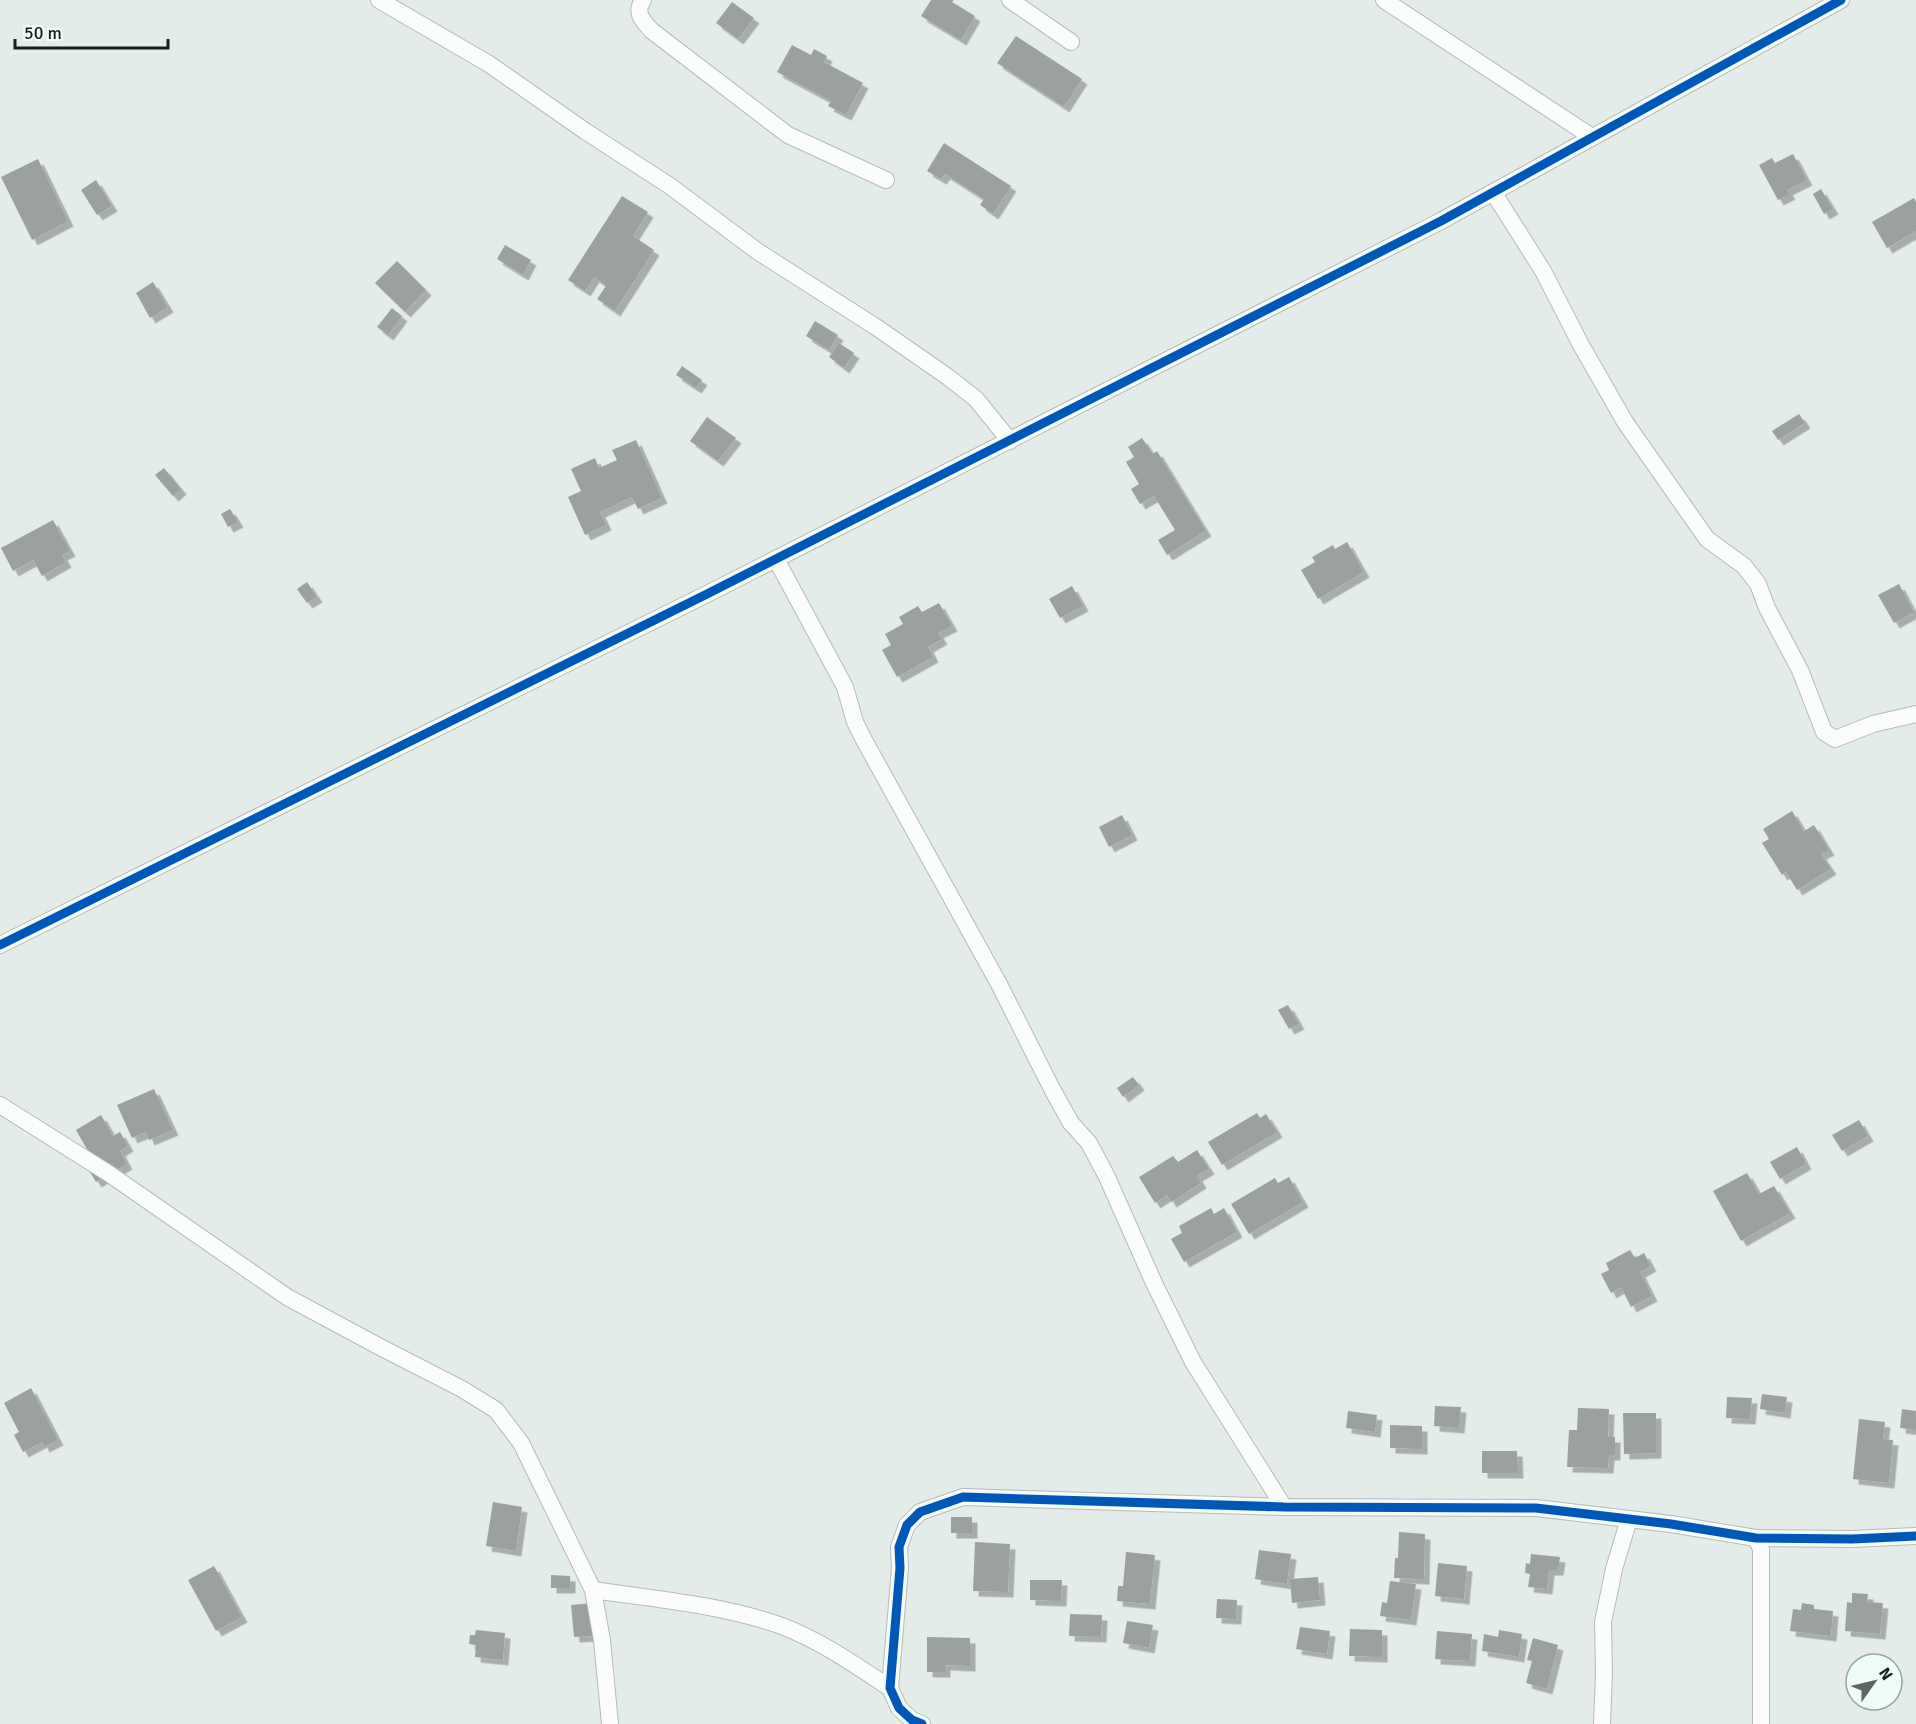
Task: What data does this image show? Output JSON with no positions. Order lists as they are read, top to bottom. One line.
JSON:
{"scale_bar":"50 m","north":"top right"}
